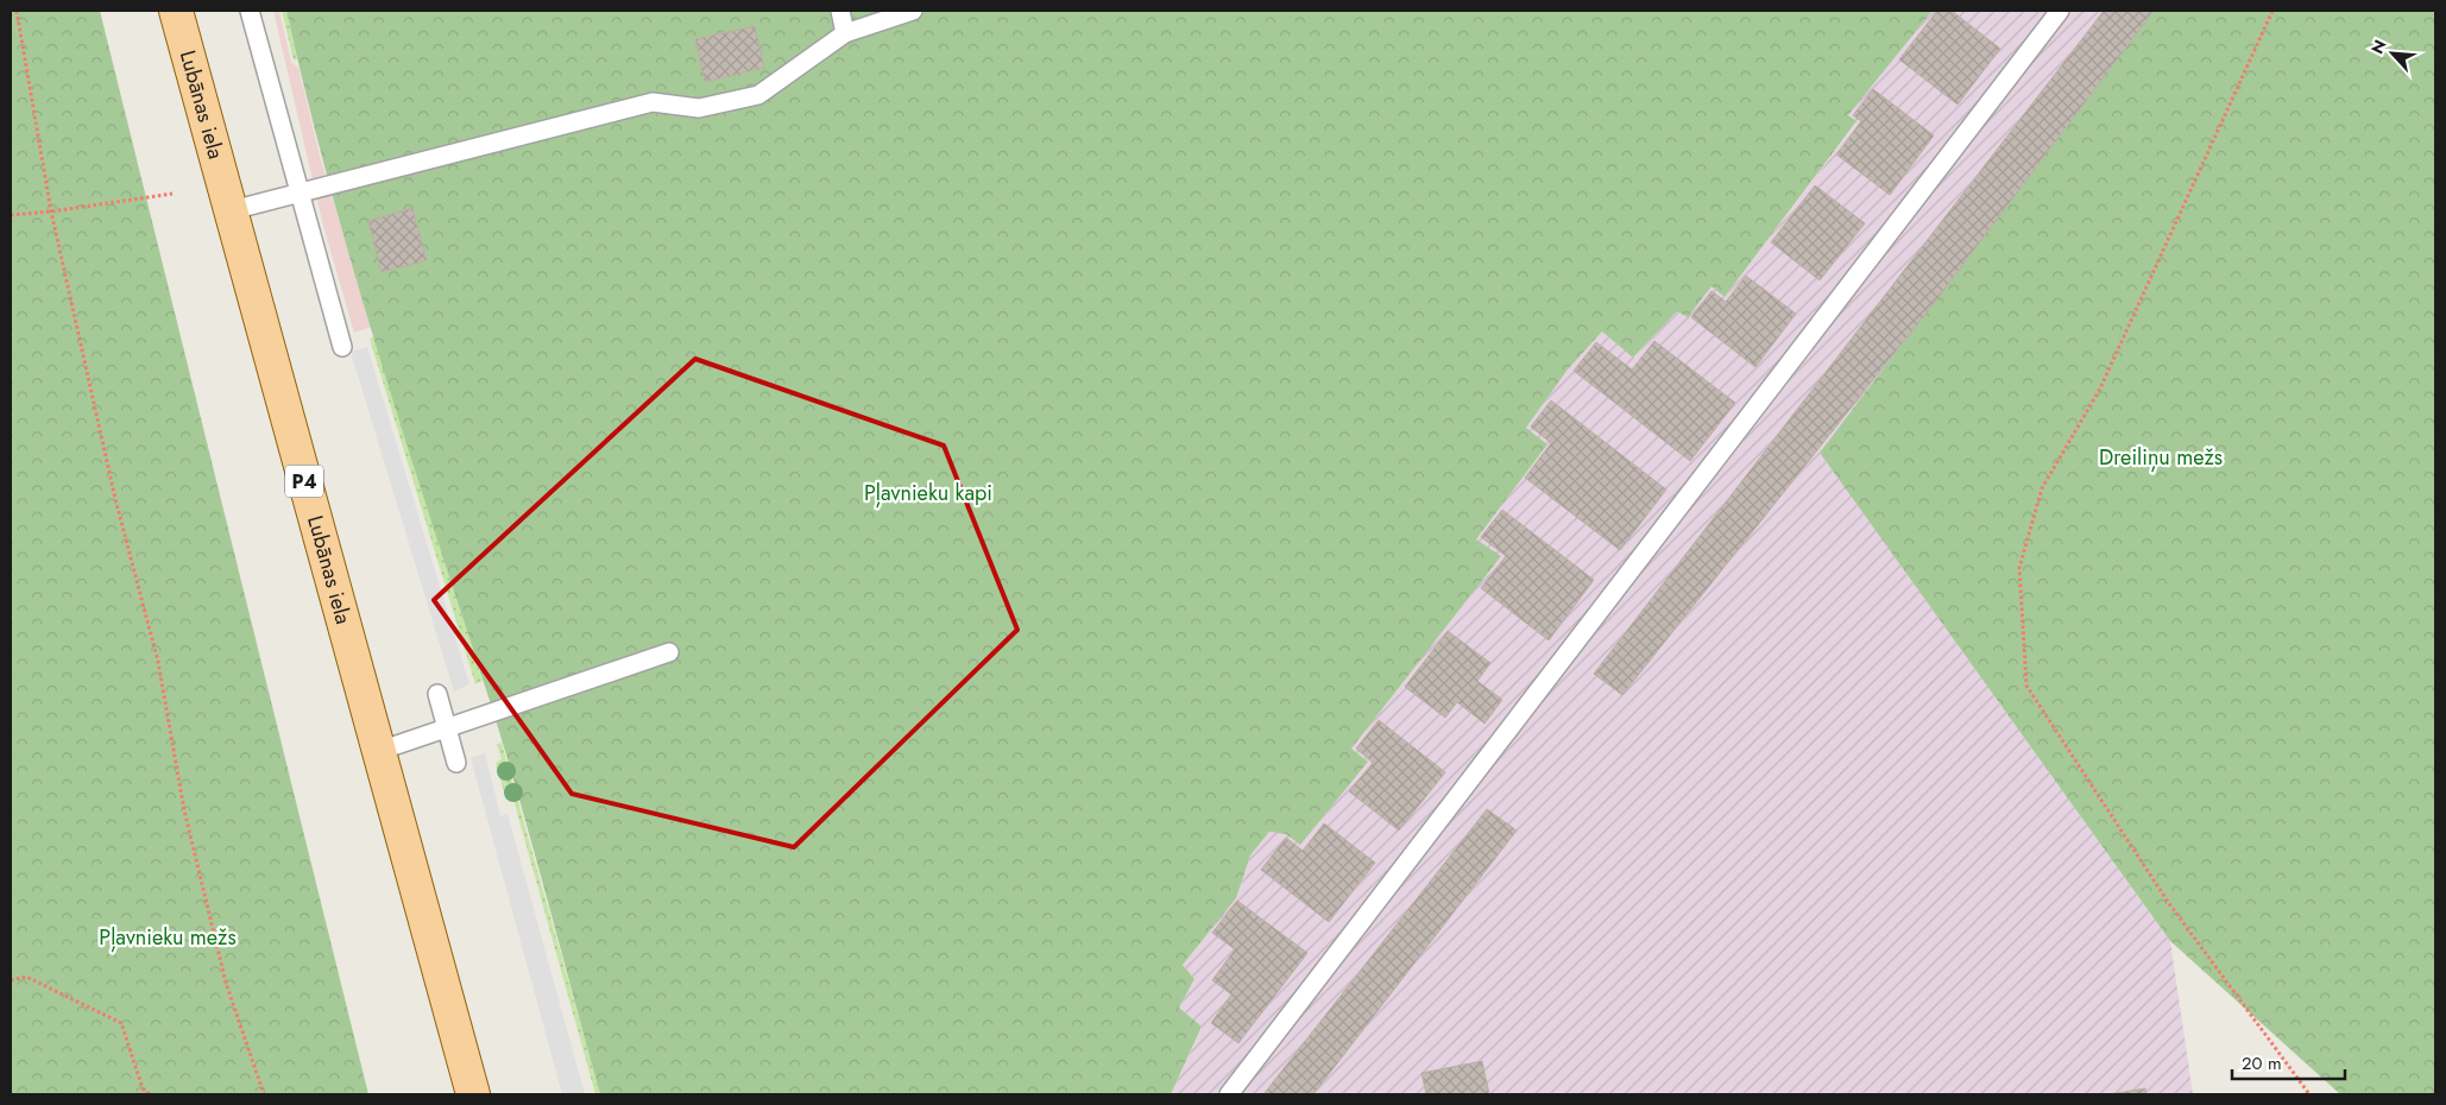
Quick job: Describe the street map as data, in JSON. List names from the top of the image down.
{
  "streets": {
    "main road": ["Lubānas iela", "P4"]
  },
  "parks": ["Dreiliņu mežs", "Pļavnieku kapi", "Pļavnieku mežs"],
  "scale_bar": "20 m",
  "north": "top left"
}
